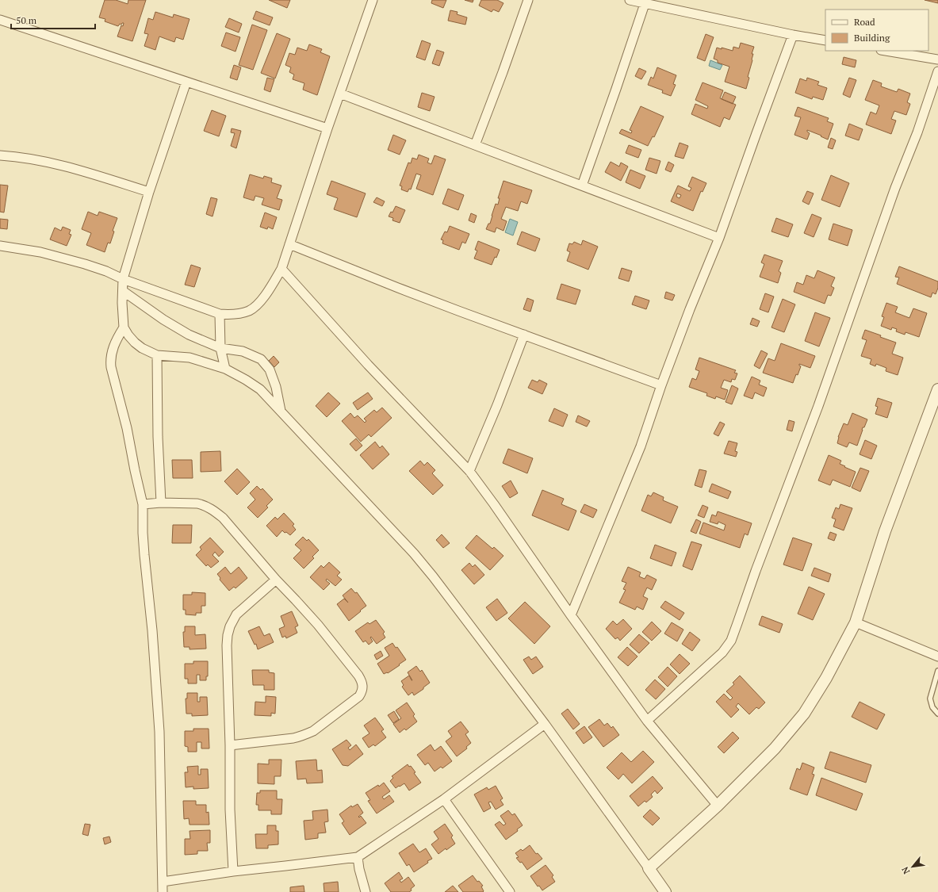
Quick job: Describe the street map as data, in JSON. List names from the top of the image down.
{
  "legend": ["Road", "Building"],
  "scale_bar": "50 m",
  "north": "bottom left"
}
